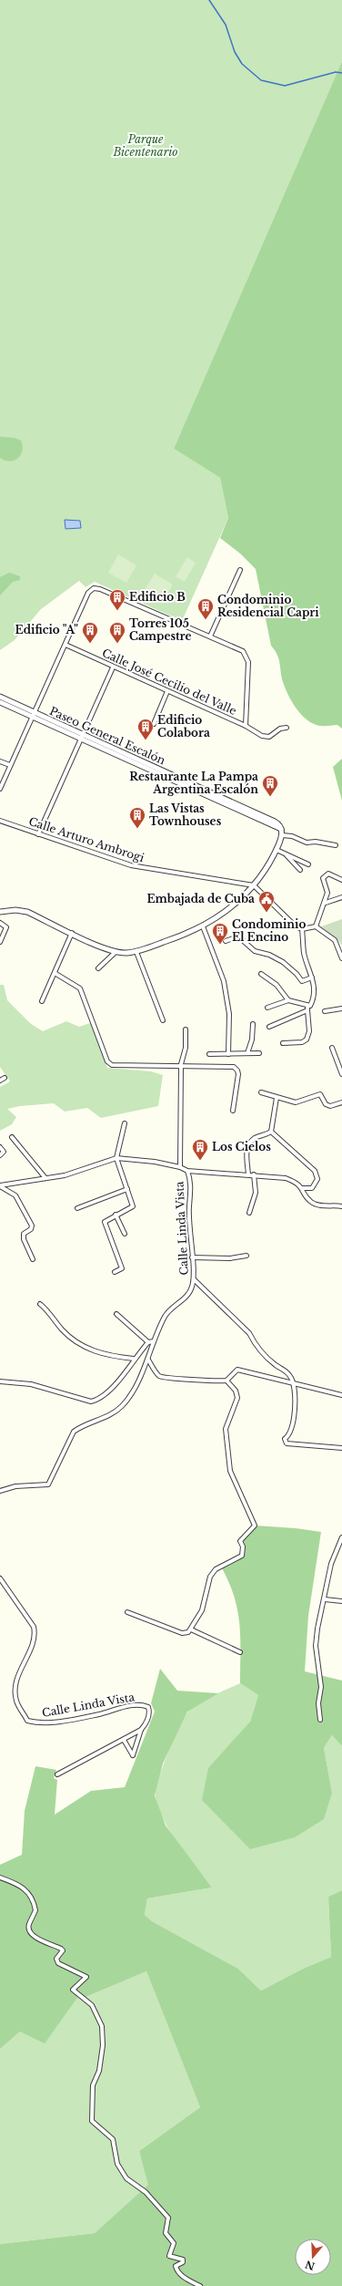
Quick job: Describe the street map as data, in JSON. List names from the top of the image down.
{
  "streets": {
    "street": [
      "Calle José Cecilio del Valle",
      "Paseo General Escalón",
      "Calle Arturo Ambrogi",
      "Calle Linda Vista"
    ]
  },
  "parks": ["Parque Bicentenario"],
  "places": {
    "building": [
      "Edificio B",
      "Condominio Residencial Capri",
      "Edificio \"A\"",
      "Torres 105 Campestre",
      "Edificio Colabora",
      "Restaurante La Pampa Argentina Escalón",
      "Las Vistas Townhouses",
      "Condominio El Encino",
      "Los Cielos"
    ],
    "public building": ["Embajada de Cuba"]
  },
  "north": "bottom"
}
